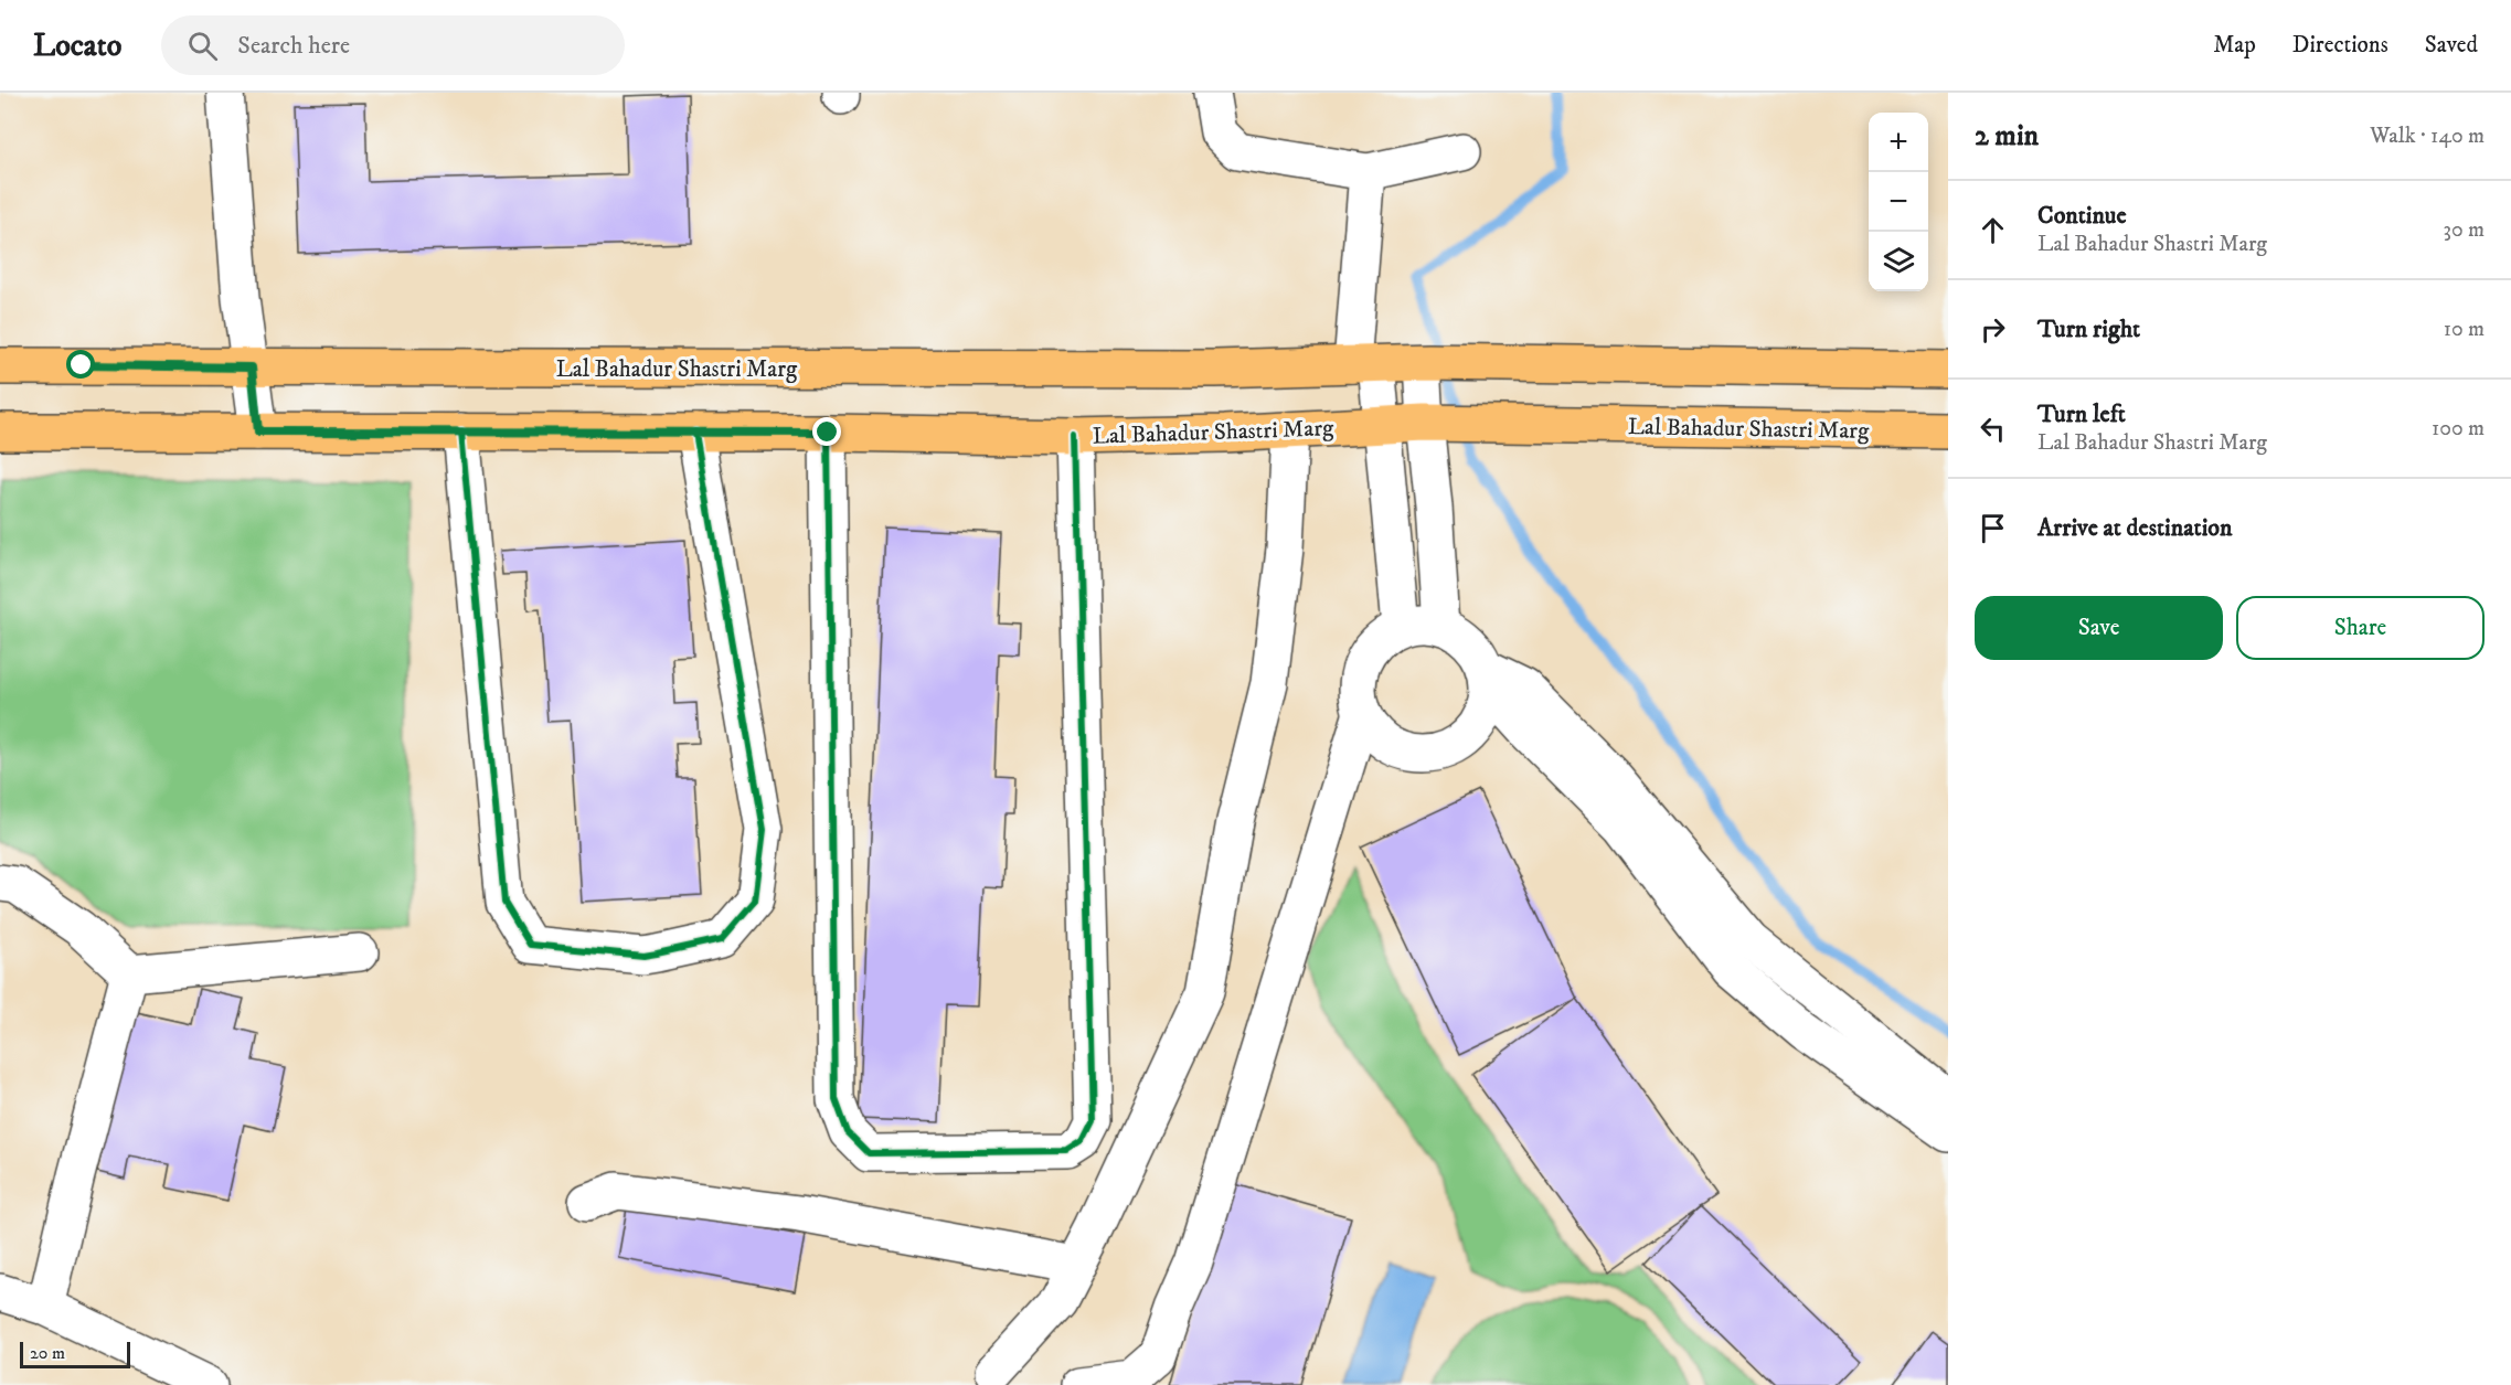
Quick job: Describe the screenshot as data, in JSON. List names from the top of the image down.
{
  "streets": {
    "main road": ["Lal Bahadur Shastri Marg"]
  },
  "scale_bar": "20 m",
  "page": {
    "header": "Locato",
    "search": "Search here",
    "nav": ["Map", "Directions", "Saved"],
    "heading": ["2 min", "Walk · 140 m"],
    "map_buttons": ["+", "−"],
    "list": [
      ["Continue", "Lal Bahadur Shastri Marg", "30 m"],
      ["Turn right", "10 m"],
      ["Turn left", "Lal Bahadur Shastri Marg", "100 m"],
      "Arrive at destination"
    ],
    "buttons": ["Save", "Share"],
    "scale": "20 m"
  }
}
